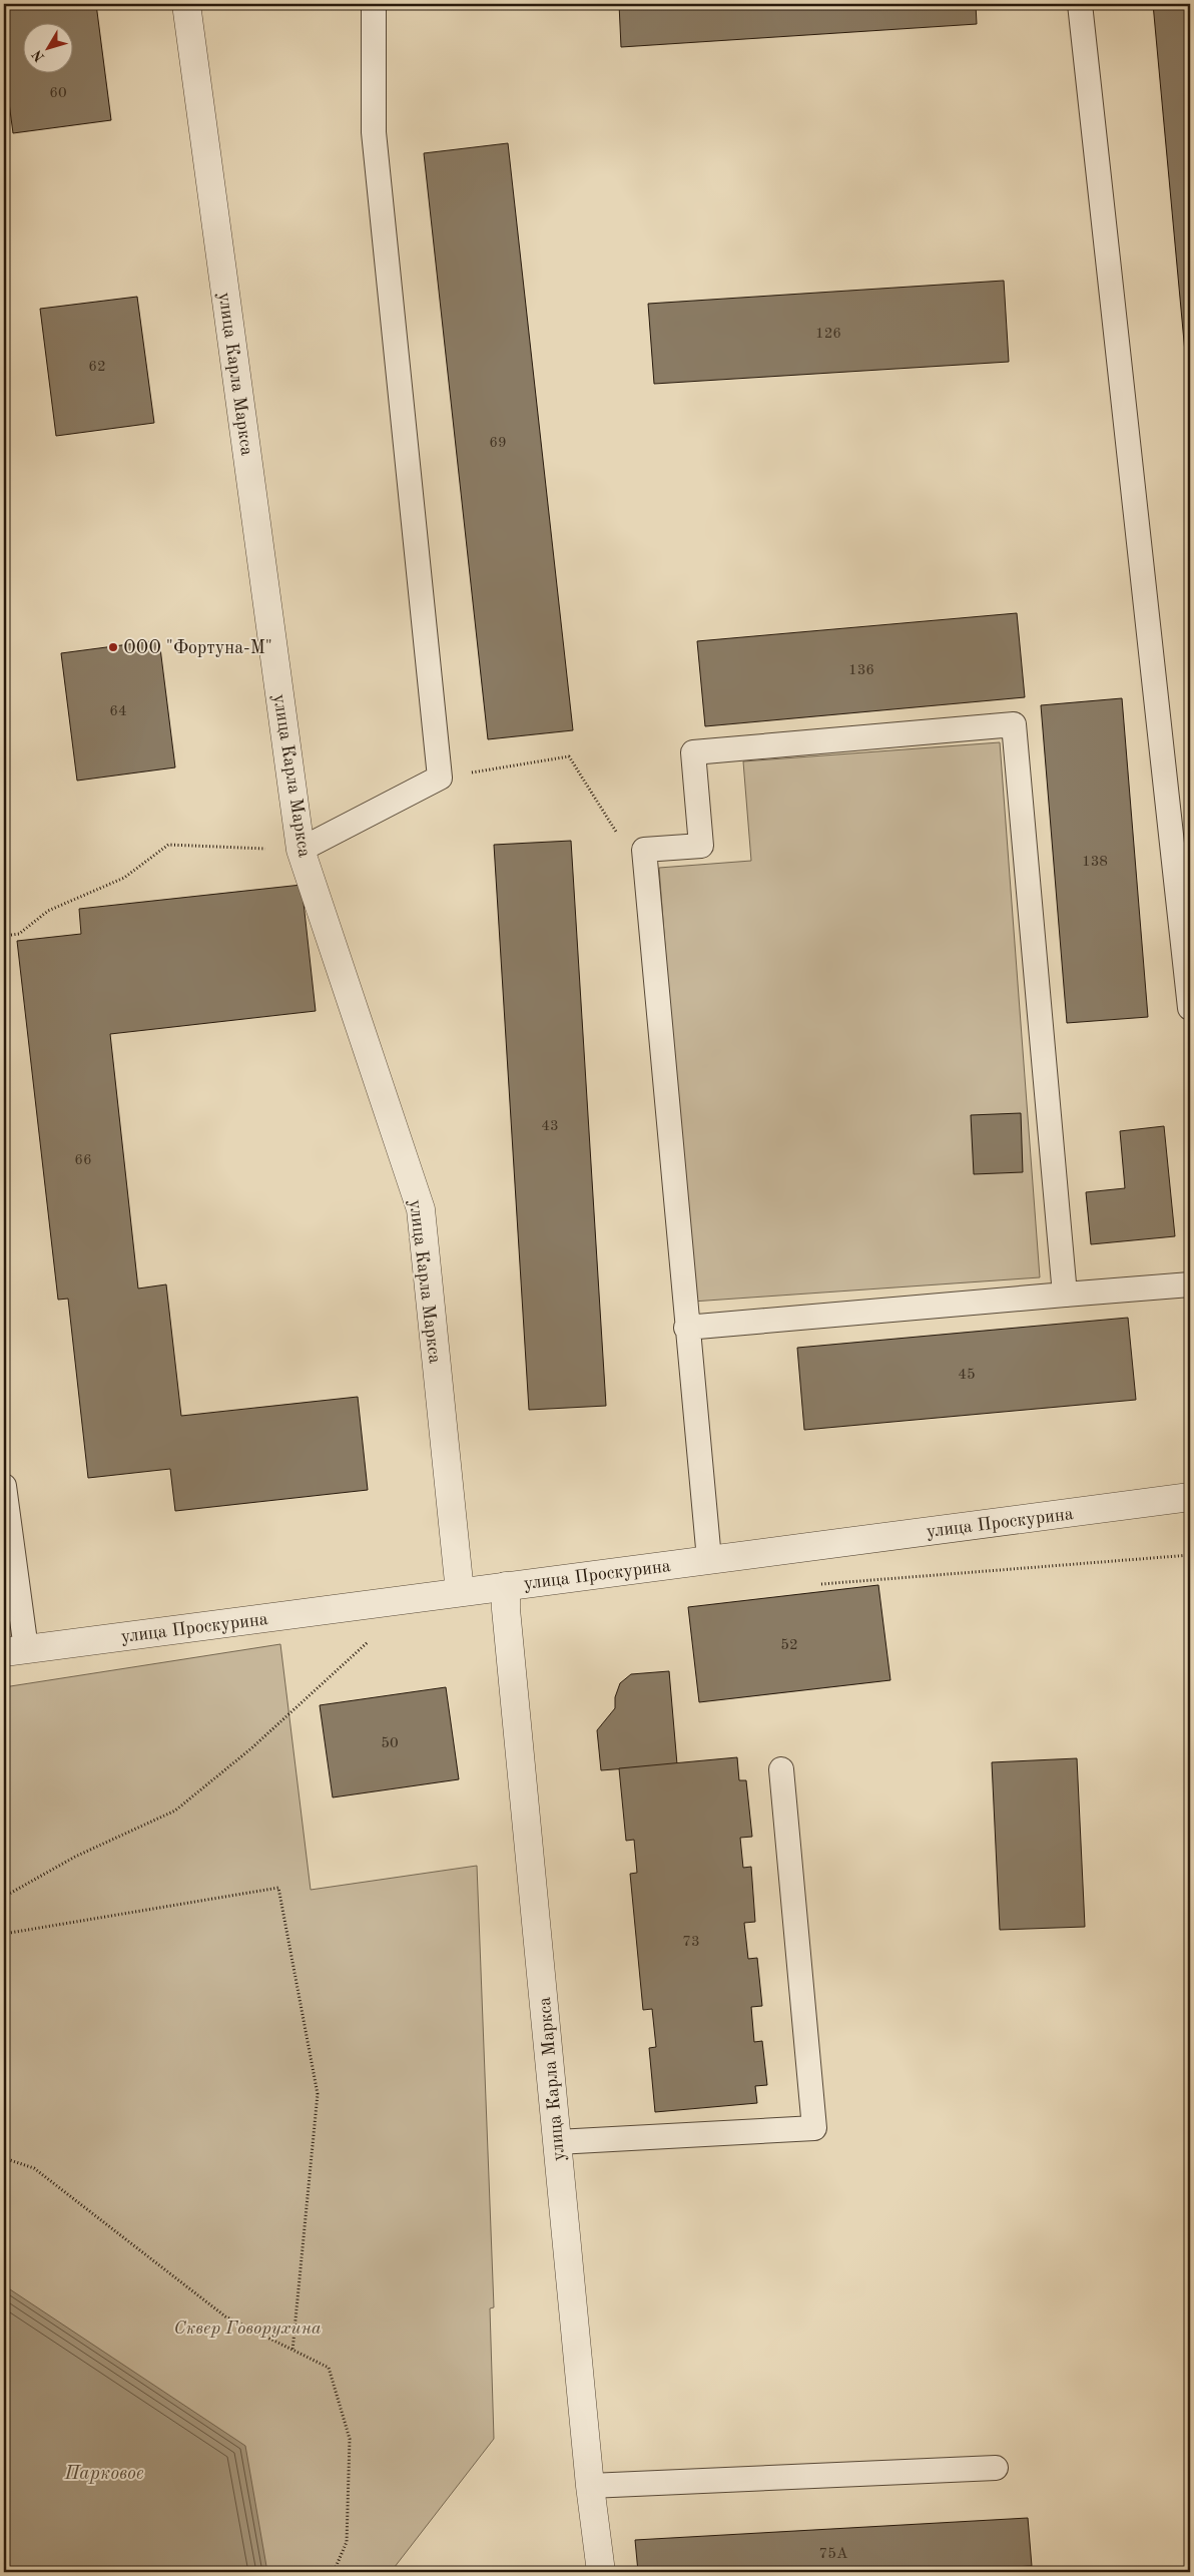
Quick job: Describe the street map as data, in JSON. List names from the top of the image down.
{
  "streets": {
    "street": ["улица Карла Маркса", "улица Проскурина"]
  },
  "crossings": [
    ["улица Карла Маркса", "улица Проскурина"]
  ],
  "water": ["Парковое"],
  "parks": ["Сквер Говорухина"],
  "places": ["ООО \"Фортуна-М\""],
  "house_numbers": [
    "60",
    "126",
    "62",
    "69",
    "136",
    "64",
    "138",
    "43",
    "66",
    "45",
    "52",
    "50",
    "73",
    "75А"
  ],
  "north": "bottom left"
}
